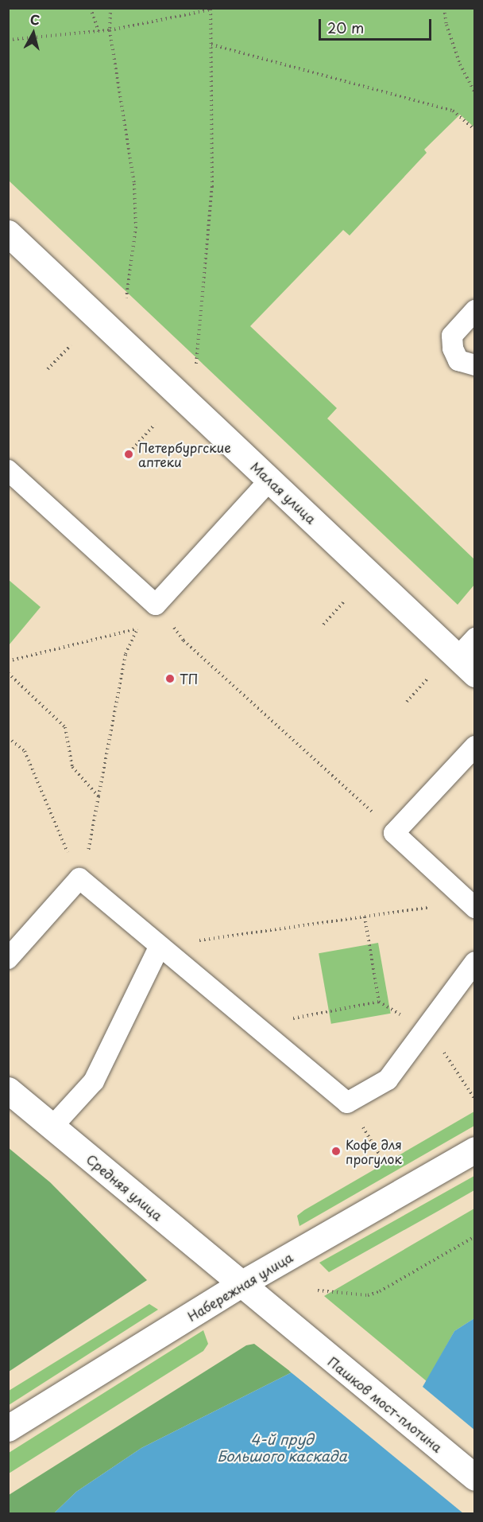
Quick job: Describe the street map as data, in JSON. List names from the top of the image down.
{
  "streets": {
    "street": [
      "Малая улица",
      "Средняя улица",
      "Набережная улица",
      "Пашков мост-плотина"
    ]
  },
  "crossings": [
    ["Средняя улица", "Набережная улица"],
    ["Средняя улица", "Пашков мост-плотина"]
  ],
  "water": ["4-й пруд Большого каскада"],
  "places": ["Петербургские аптеки", "ТП", "Кофе для прогулок"],
  "scale_bar": "20 m",
  "north": "top"
}
